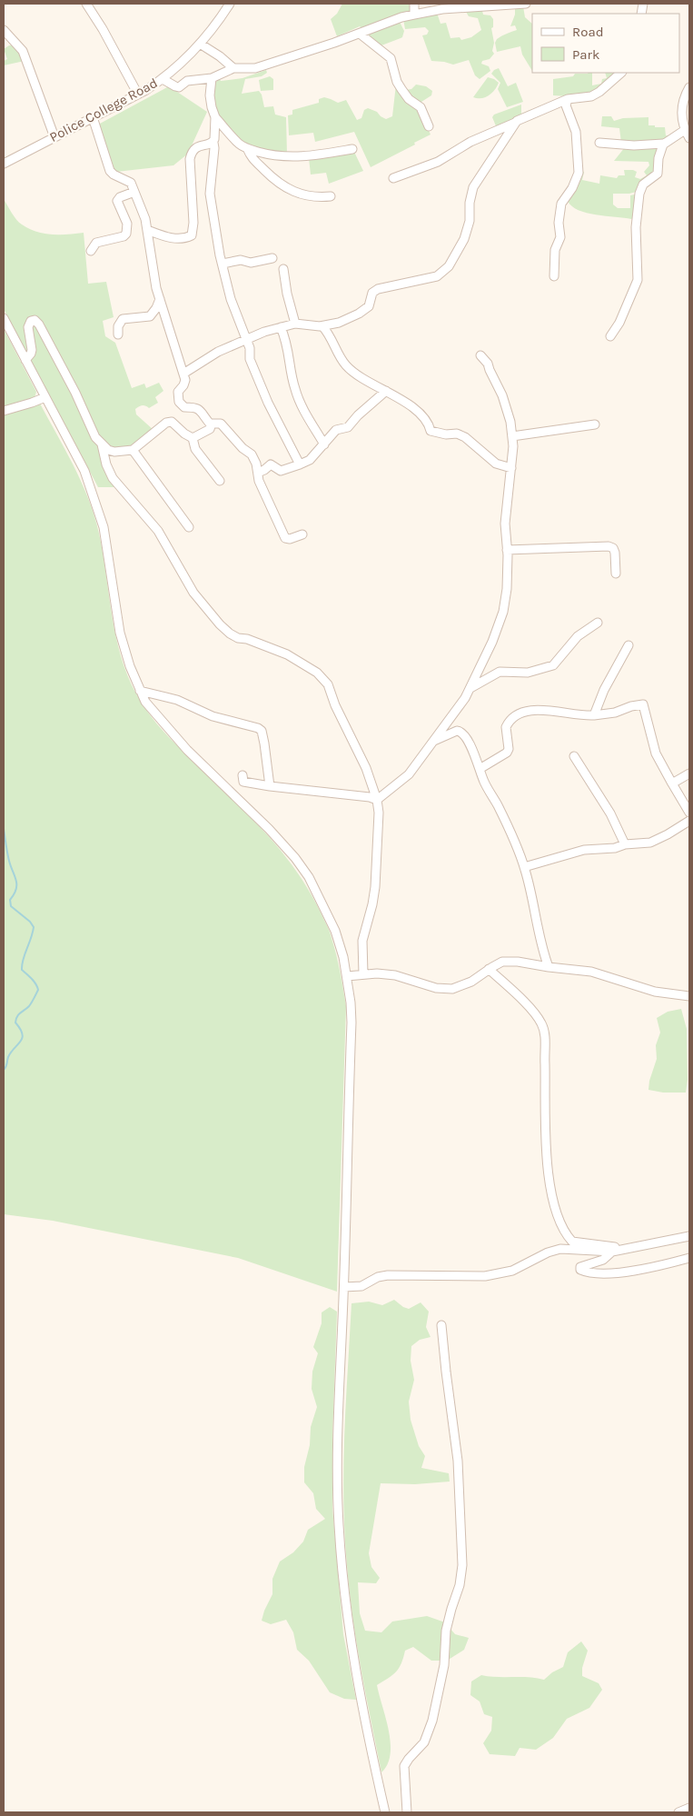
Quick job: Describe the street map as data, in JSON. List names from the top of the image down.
{
  "streets": {
    "street": ["Police College Road"]
  },
  "legend": ["Road", "Park"]
}
